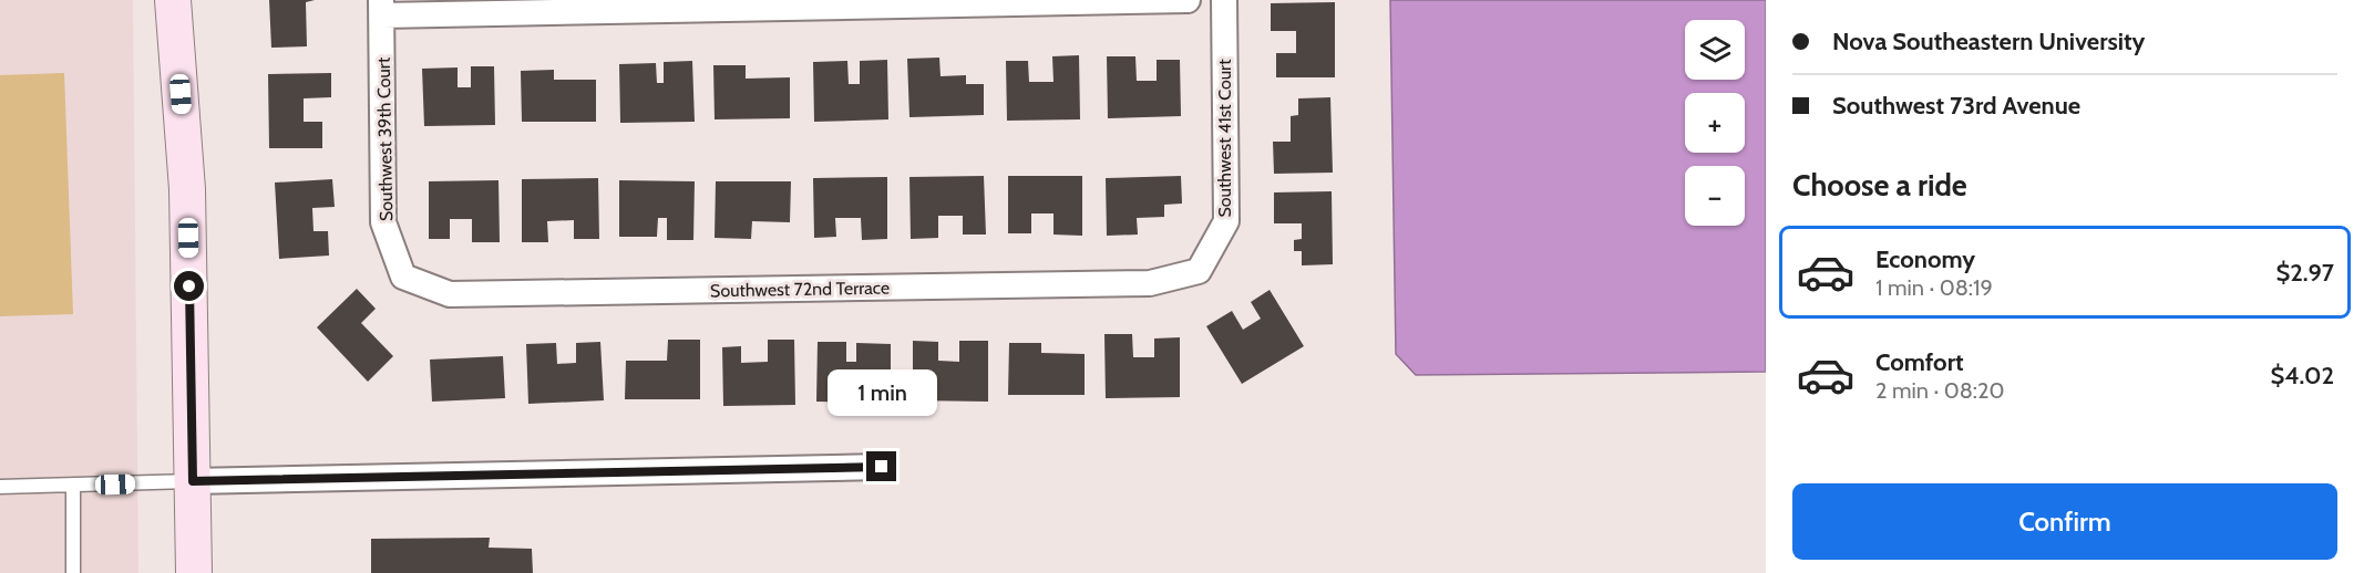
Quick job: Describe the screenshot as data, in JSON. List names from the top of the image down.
{
  "streets": {
    "street": ["Southwest 41st Court", "Southwest 39th Court", "Southwest 72nd Terrace"]
  },
  "crossings": [
    ["Southwest 41st Court", "Southwest 72nd Terrace"],
    ["Southwest 39th Court", "Southwest 72nd Terrace"]
  ],
  "page": {
    "banner": ["Nova Southeastern University", "Southwest 73rd Avenue"],
    "map_buttons": ["+", "−"],
    "heading": "Choose a ride",
    "list": [
      {
        "name": "Economy",
        "note": "1 min · 08:19",
        "value": "$2.97"
      },
      {
        "name": "Comfort",
        "note": "2 min · 08:20",
        "value": "$4.02"
      }
    ],
    "bubble": "1 min",
    "buttons": "Confirm"
  }
}
